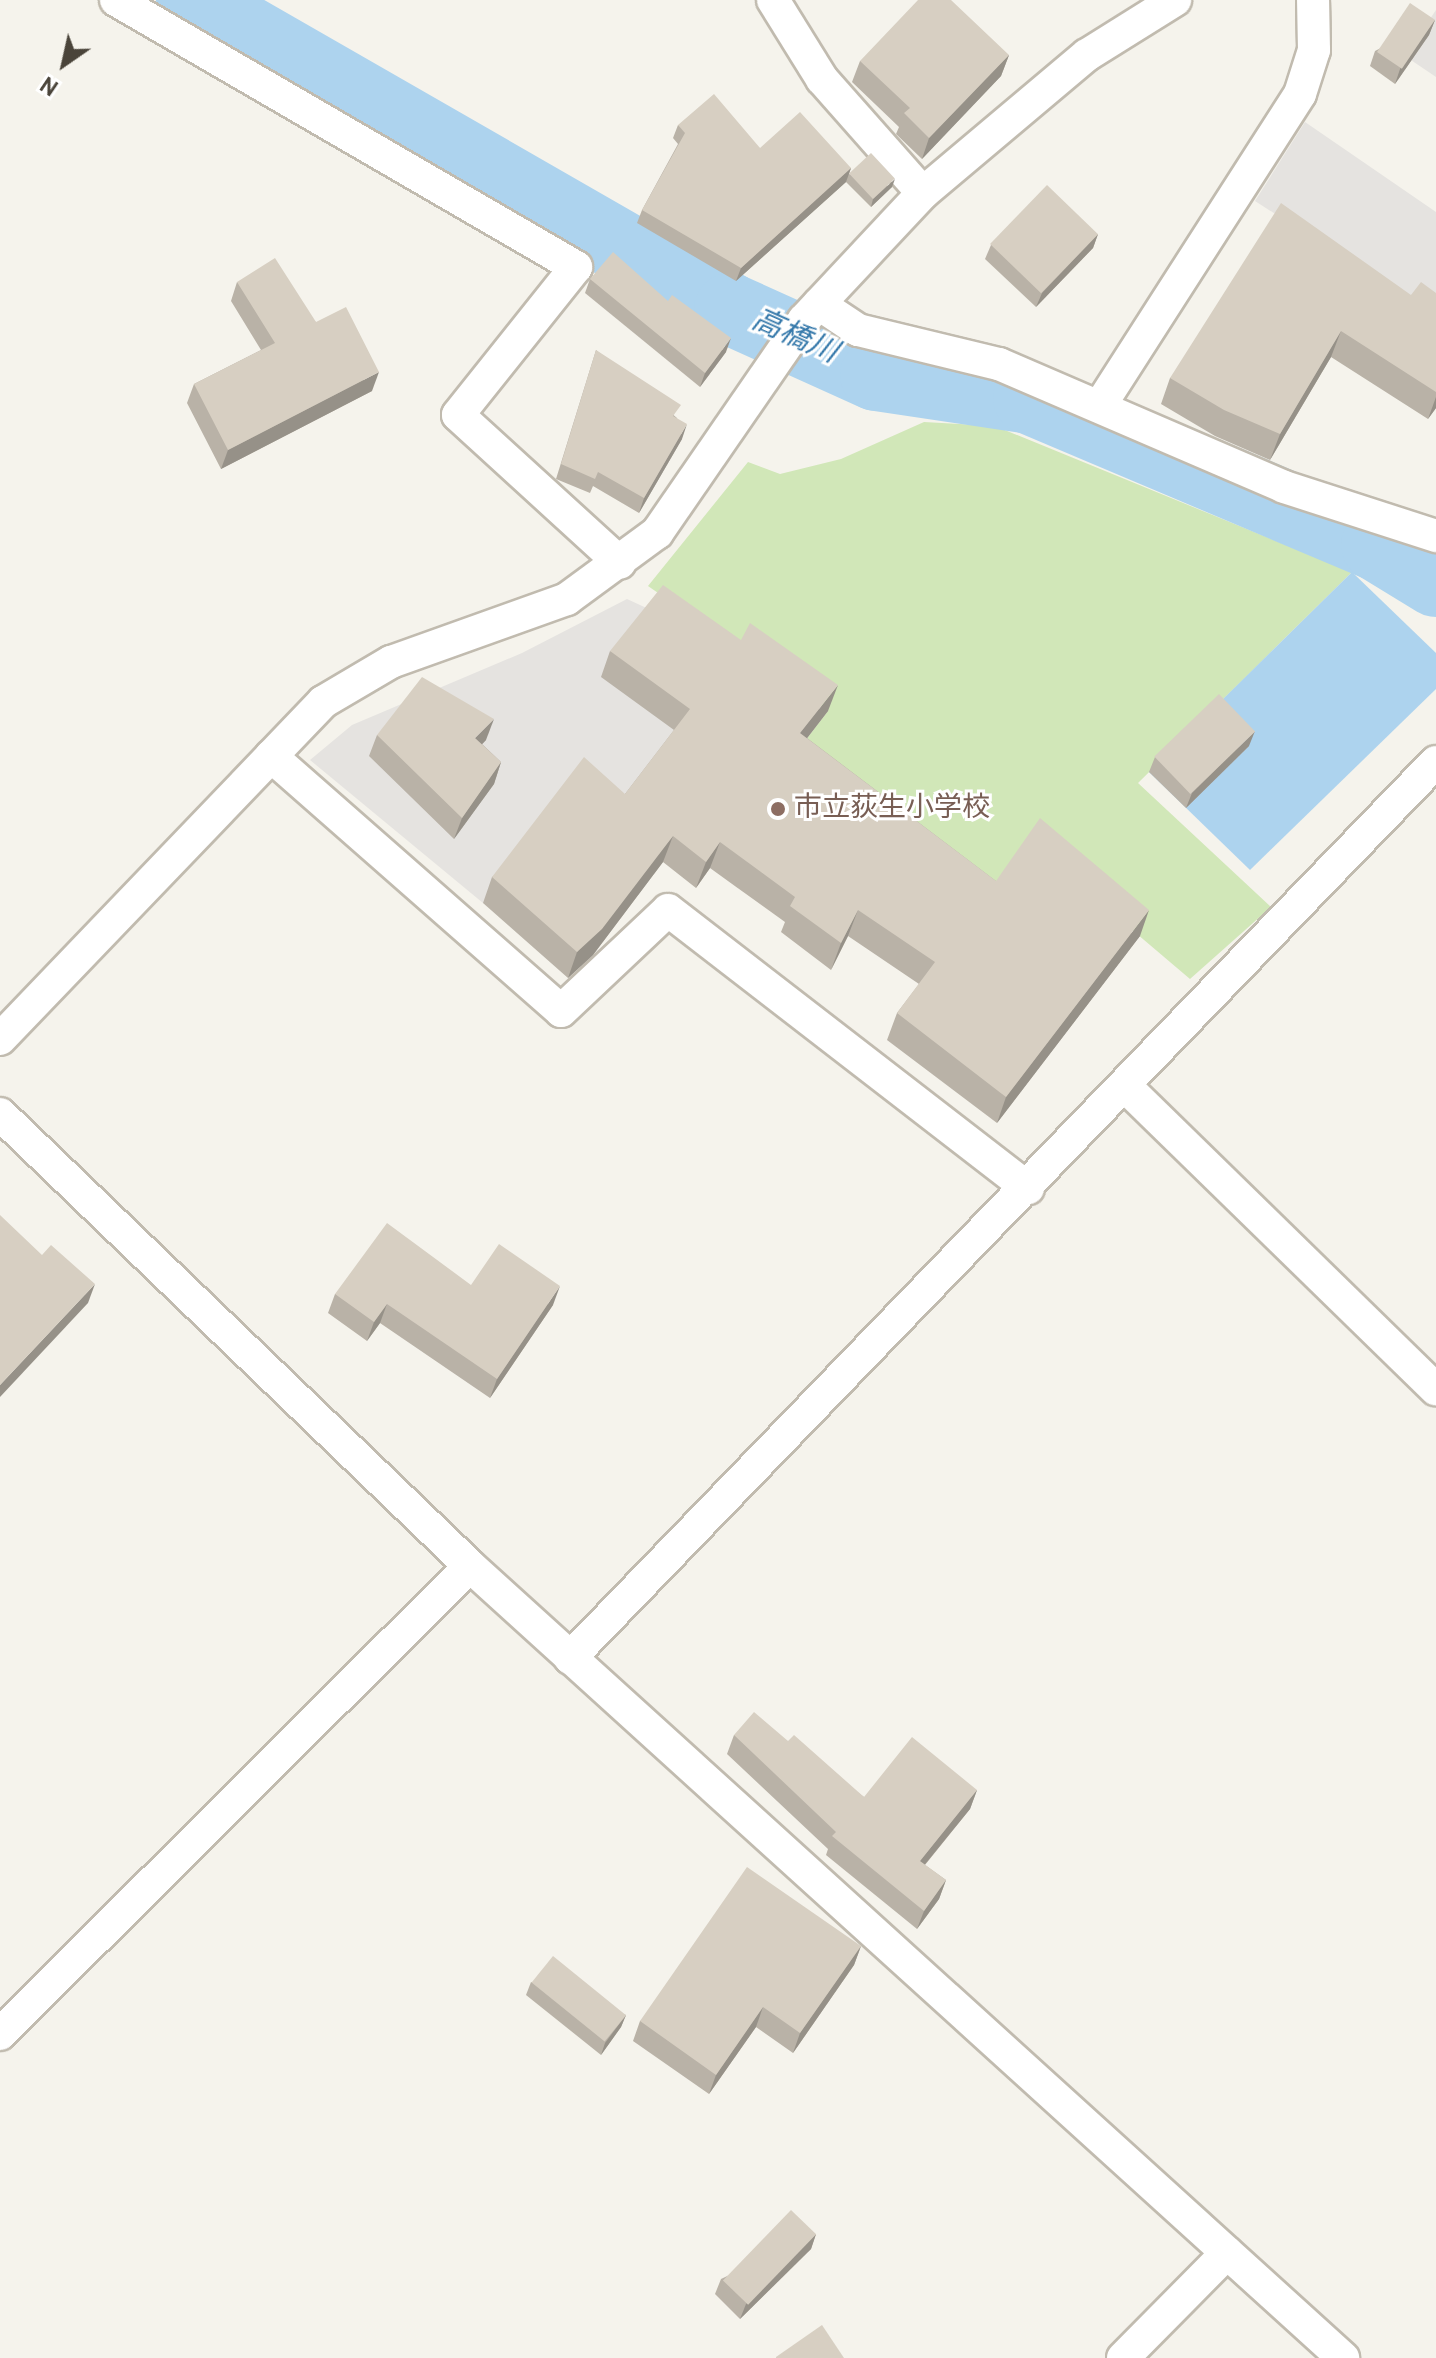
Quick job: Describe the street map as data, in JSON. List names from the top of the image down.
{
  "water": ["高橋川"],
  "places": ["市立荻生小学校"],
  "north": "bottom left"
}
